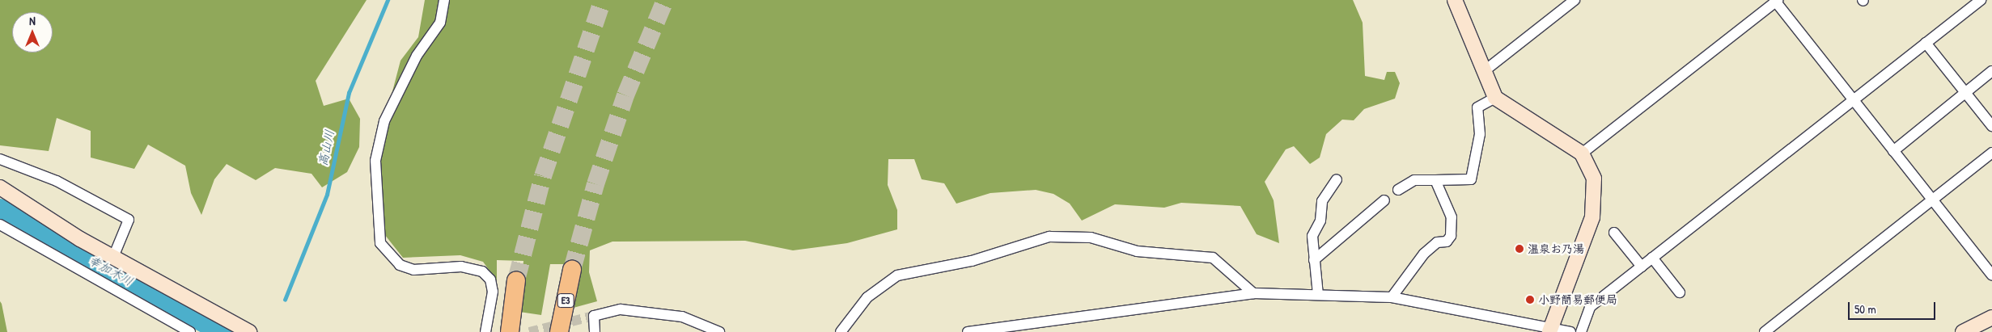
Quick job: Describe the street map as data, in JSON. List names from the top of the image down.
{
  "streets": {
    "highway": ["E3"]
  },
  "water": ["高山川", "幸加木川"],
  "places": ["温泉お乃湯", "小野簡易郵便局"],
  "scale_bar": "50 m",
  "north": "top"
}
